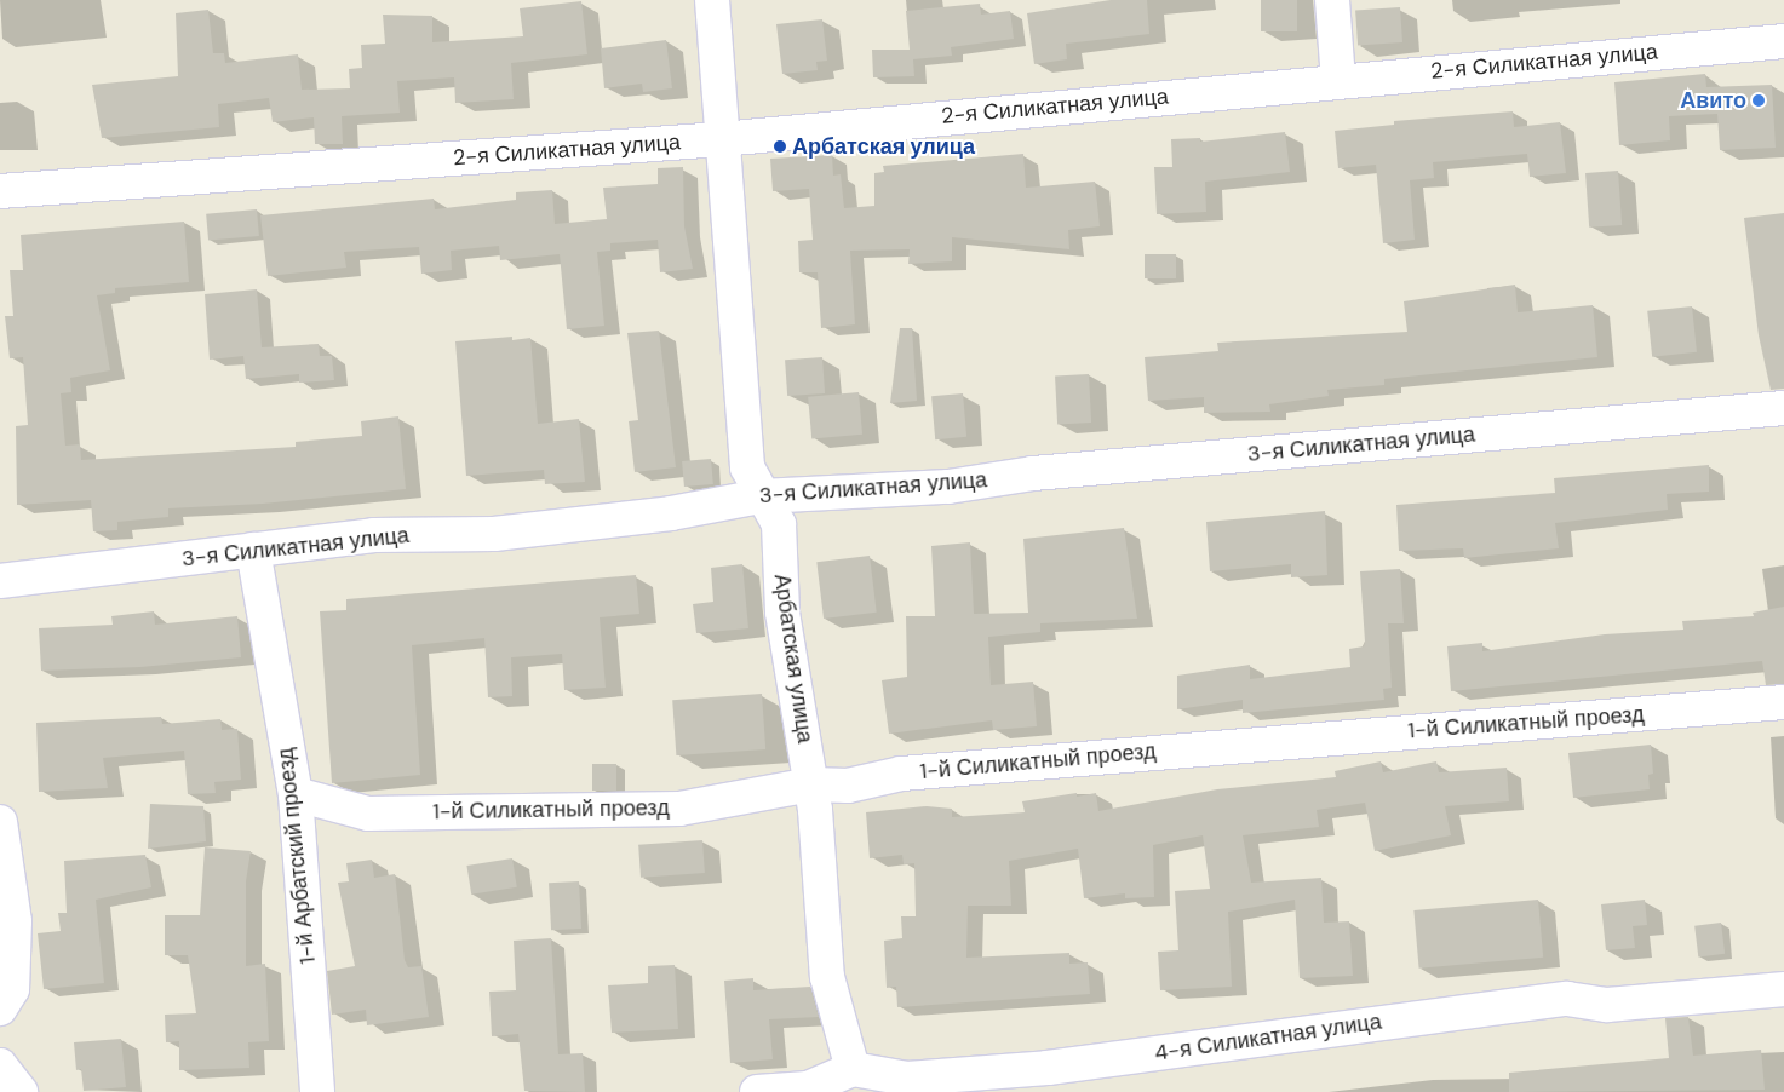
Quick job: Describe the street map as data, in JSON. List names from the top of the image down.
{
  "streets": {
    "street": [
      "2-я Силикатная улица",
      "3-я Силикатная улица",
      "Арбатская улица",
      "1-й Силикатный проезд",
      "1-й Арбатский проезд",
      "4-я Силикатная улица"
    ]
  },
  "crossings": [
    ["2-я Силикатная улица", "Арбатская улица"],
    ["3-я Силикатная улица", "Арбатская улица"],
    ["3-я Силикатная улица", "1-й Арбатский проезд"],
    ["Арбатская улица", "1-й Силикатный проезд"],
    ["Арбатская улица", "4-я Силикатная улица"],
    ["1-й Силикатный проезд", "1-й Арбатский проезд"]
  ],
  "places": ["Авито", "Арбатская улица"]
}
